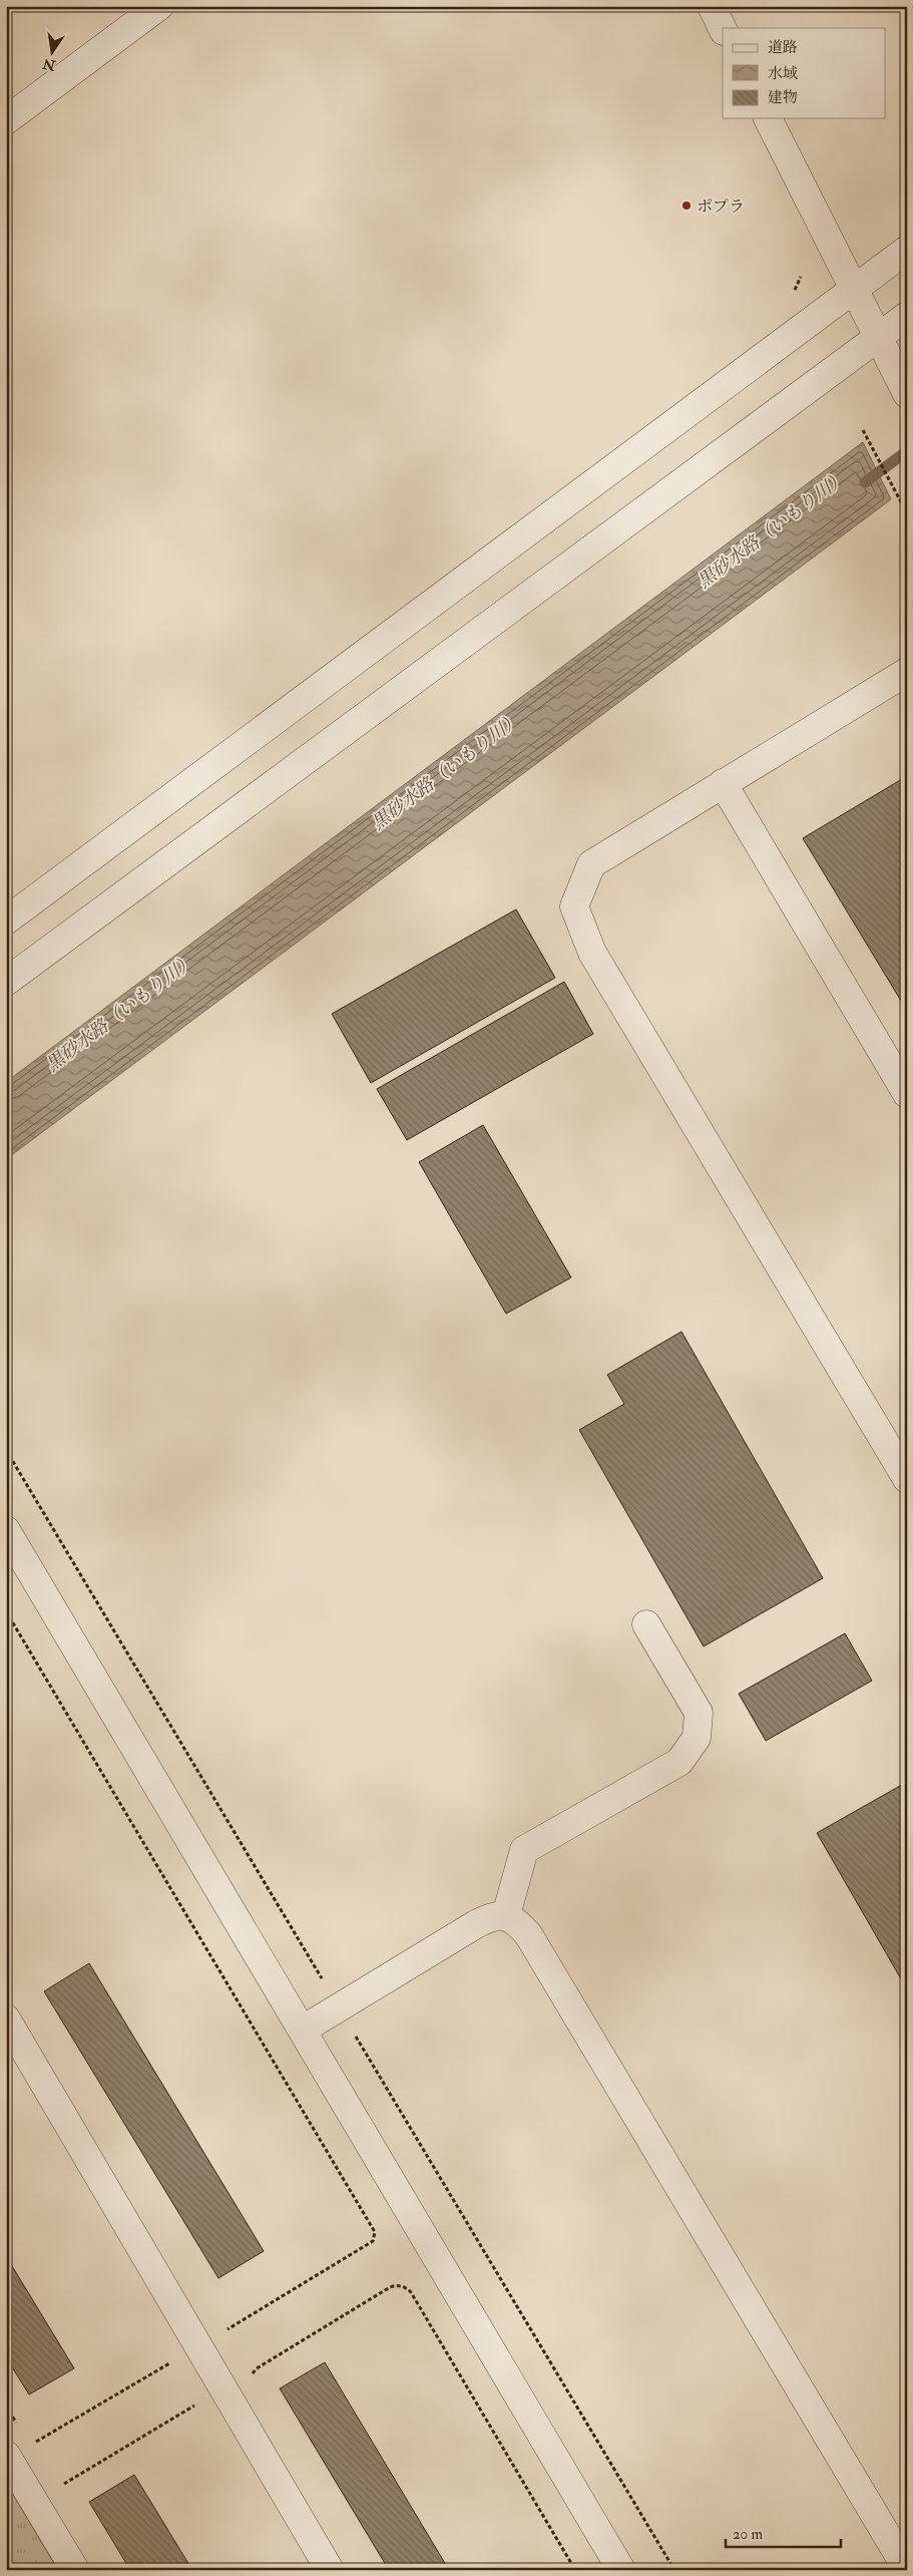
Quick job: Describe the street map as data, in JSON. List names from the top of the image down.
{
  "water": ["黒砂水路（いもり川）"],
  "places": ["ポプラ"],
  "legend": ["道路", "水域", "建物"],
  "scale_bar": "20 m",
  "north": "bottom"
}
